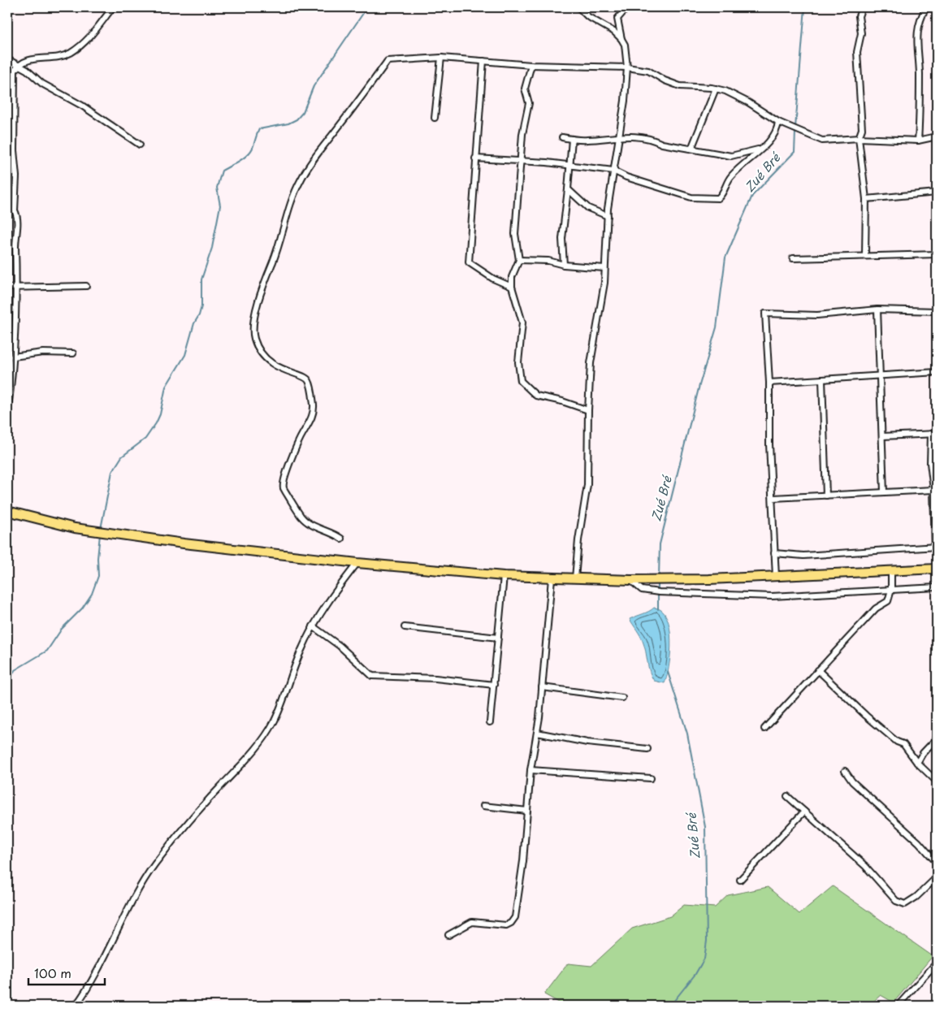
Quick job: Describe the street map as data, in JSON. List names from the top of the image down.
{
  "water": ["Zué Bré"],
  "scale_bar": "100 m"
}
